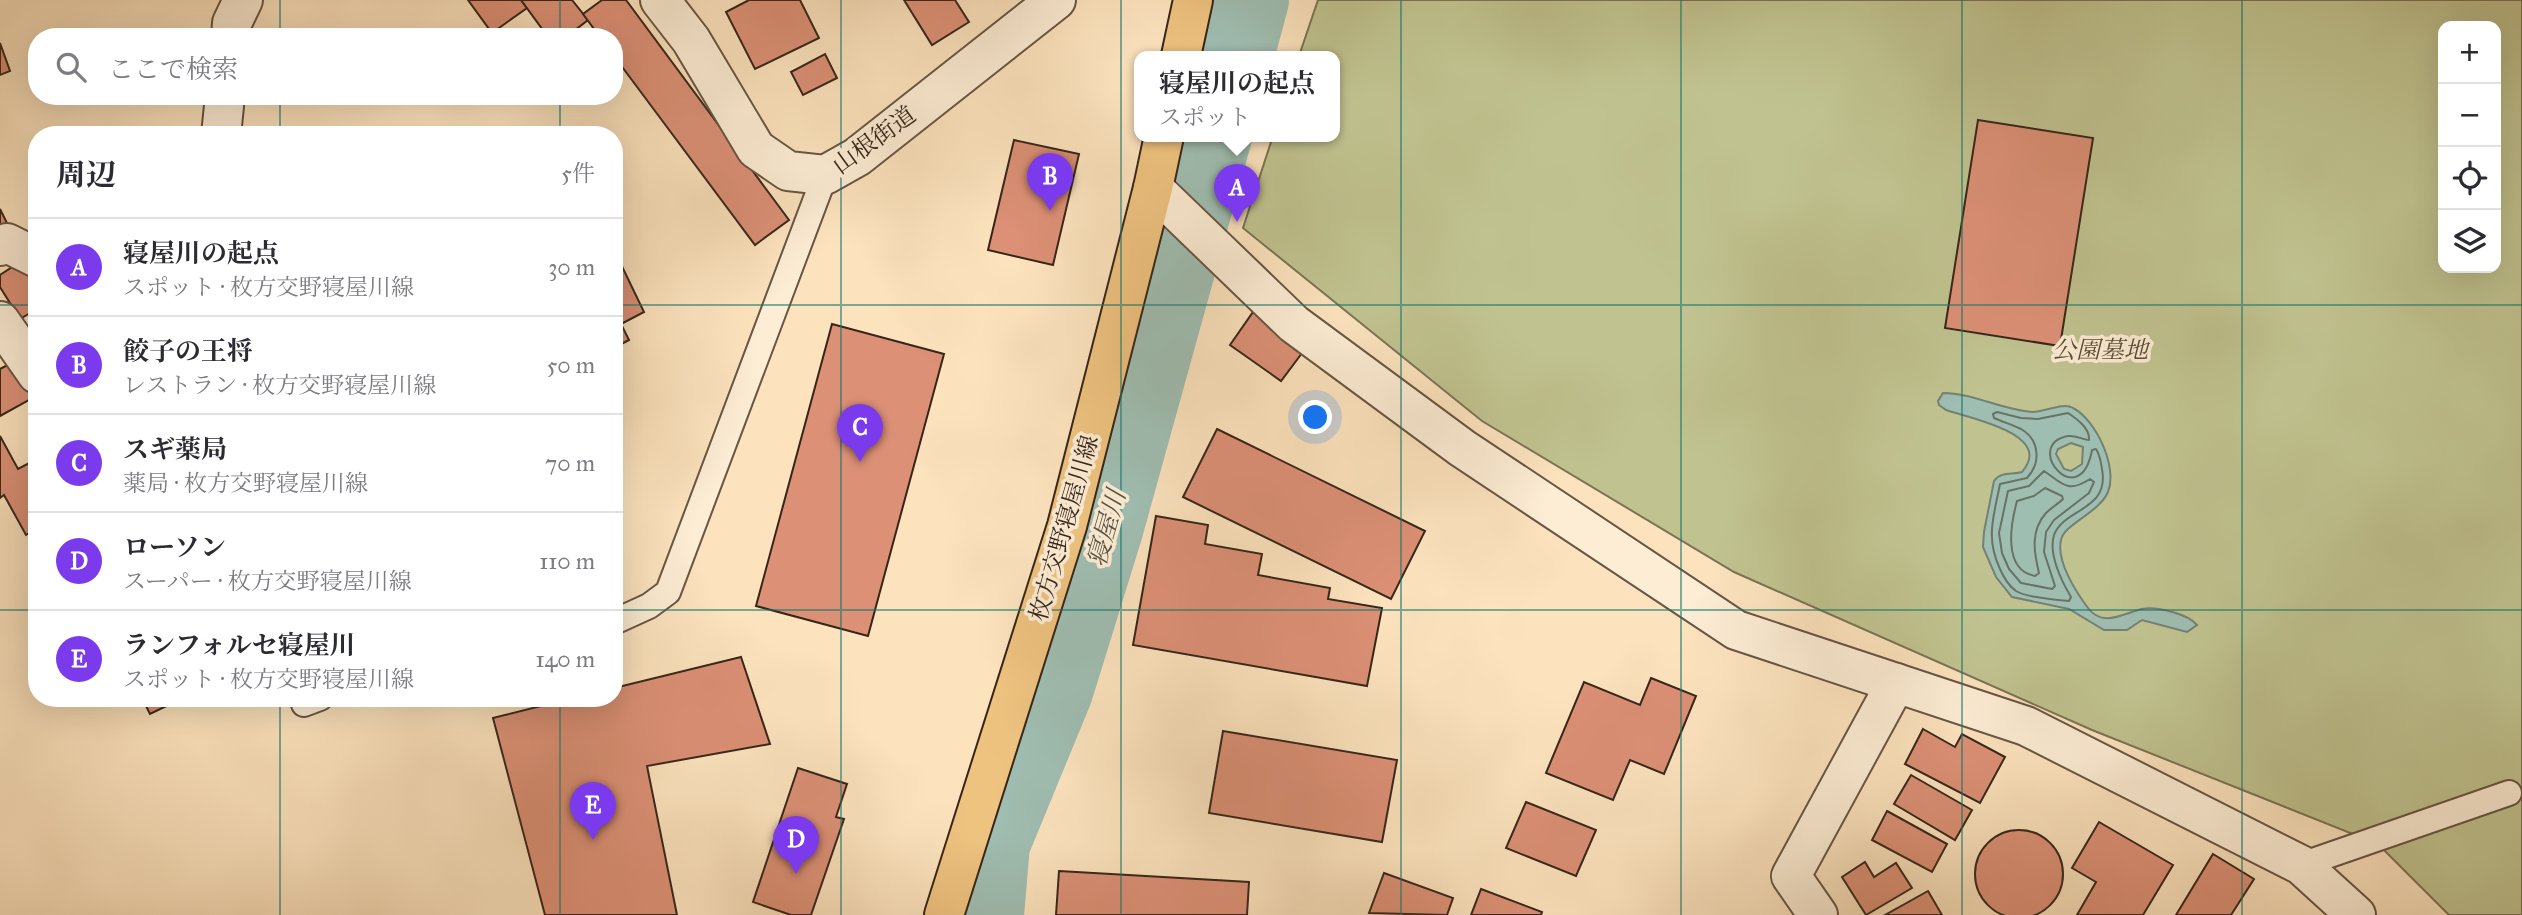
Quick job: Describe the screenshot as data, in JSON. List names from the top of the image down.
{
  "streets": {
    "main road": ["枚方交野寝屋川線"],
    "street": ["山根街道"]
  },
  "water": ["寝屋川"],
  "parks": ["公園墓地"],
  "page": {
    "map_buttons": ["+", "−"],
    "search": "ここで検索",
    "popup": ["寝屋川の起点", "スポット"],
    "heading": ["周辺", "5件"],
    "pins": [
      "B",
      "A",
      "C",
      "E",
      "D"
    ],
    "list": [
      {
        "mark": "A",
        "name": "寝屋川の起点",
        "note": "スポット · 枚方交野寝屋川線",
        "value": "30 m"
      },
      {
        "mark": "B",
        "name": "餃子の王将",
        "note": "レストラン · 枚方交野寝屋川線",
        "value": "50 m"
      },
      {
        "mark": "C",
        "name": "スギ薬局",
        "note": "薬局 · 枚方交野寝屋川線",
        "value": "70 m"
      },
      {
        "mark": "D",
        "name": "ローソン",
        "note": "スーパー · 枚方交野寝屋川線",
        "value": "110 m"
      },
      {
        "mark": "E",
        "name": "ランフォルセ寝屋川",
        "note": "スポット · 枚方交野寝屋川線",
        "value": "140 m"
      }
    ]
  }
}
